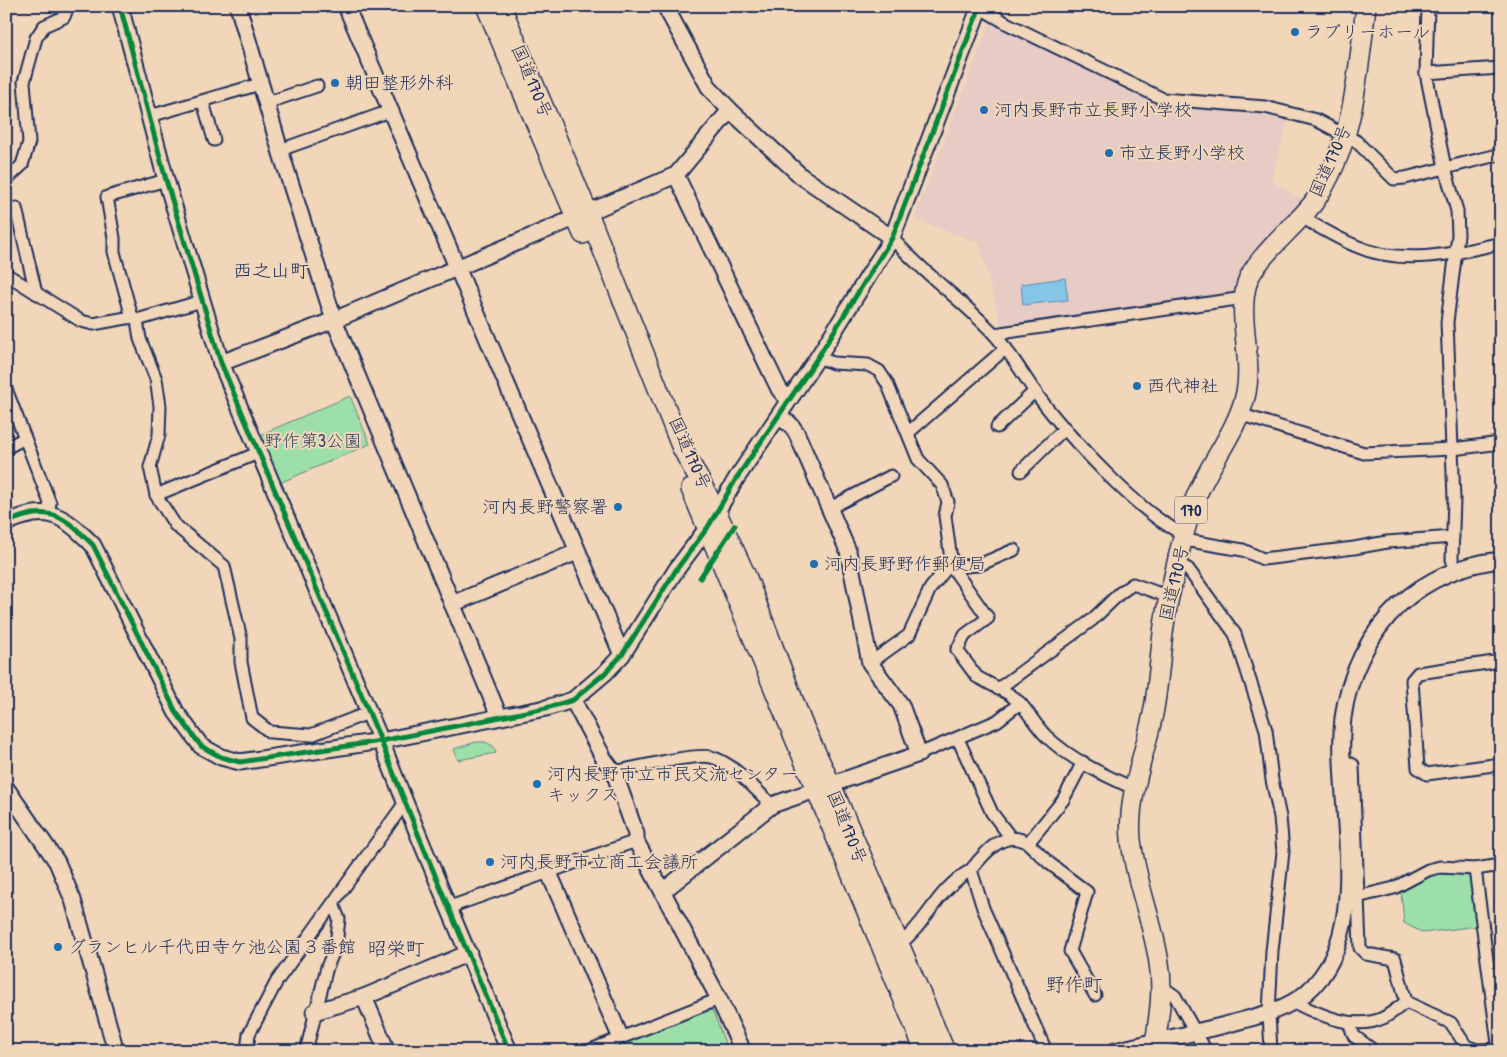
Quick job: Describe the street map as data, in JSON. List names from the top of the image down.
{
  "streets": {
    "highway": ["国道170号", "170"]
  },
  "districts": ["西之山町", "昭栄町", "野作町"],
  "parks": ["野作第3公園"],
  "places": [
    "ラブリーホール",
    "朝田整形外科",
    "河内長野市立長野小学校",
    "市立長野小学校",
    "西代神社",
    "河内長野警察署",
    "河内長野野作郵便局",
    "河内長野市立市民交流センター キックス",
    "河内長野市立商工会議所",
    "グランヒル千代田寺ケ池公園３番館"
  ]
}
